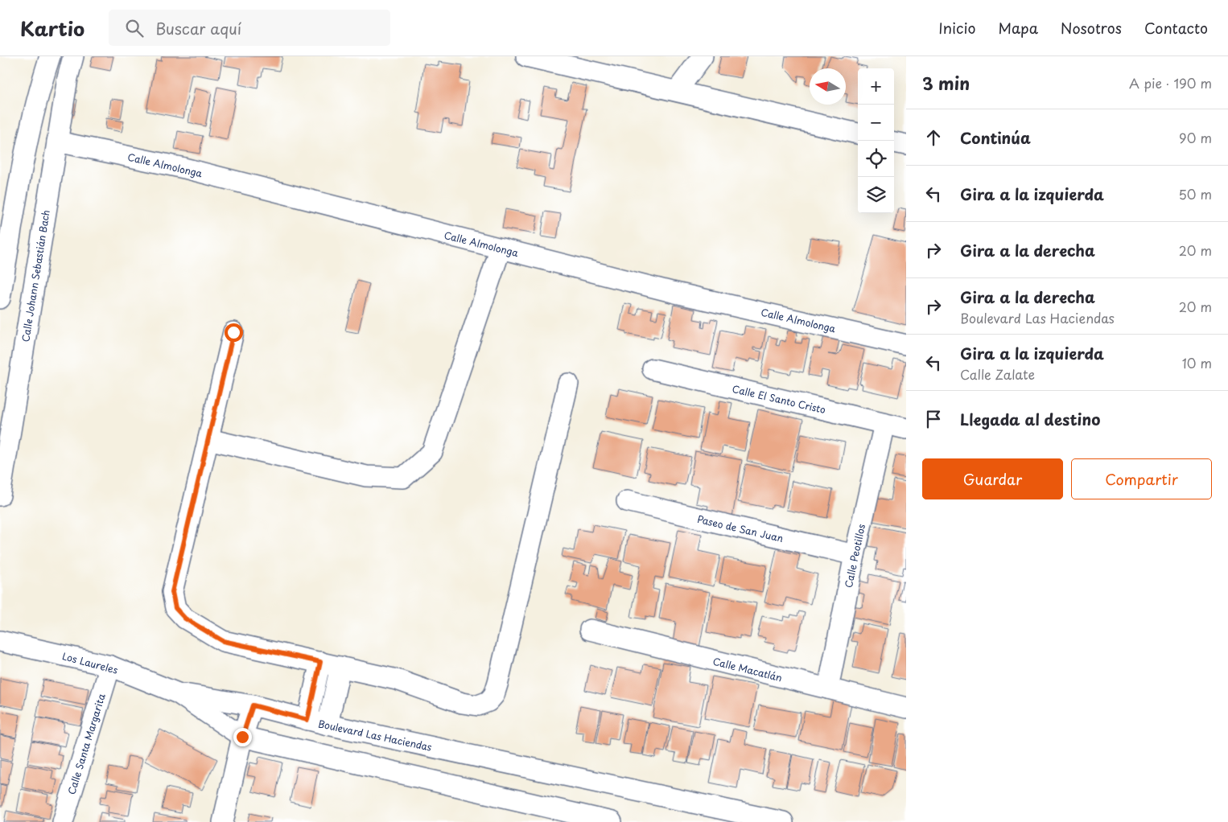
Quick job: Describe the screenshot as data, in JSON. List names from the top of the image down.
{
  "streets": {
    "street": [
      "Calle Almolonga",
      "Calle Johann Sebastián Bach",
      "Calle El Santo Cristo",
      "Paseo de San Juan",
      "Calle Peotillos",
      "Los Laureles",
      "Calle Macatlán",
      "Boulevard Las Haciendas",
      "Calle Santa Margarita"
    ]
  },
  "crossings": [
    ["Calle Almolonga", "Calle Johann Sebastián Bach"],
    ["Calle El Santo Cristo", "Calle Peotillos"],
    ["Paseo de San Juan", "Calle Peotillos"],
    ["Calle Peotillos", "Calle Macatlán"],
    ["Los Laureles", "Boulevard Las Haciendas"],
    ["Los Laureles", "Calle Santa Margarita"]
  ],
  "north": "left",
  "page": {
    "header": "Kartio",
    "search": "Buscar aquí",
    "nav": [
      "Inicio",
      "Mapa",
      "Nosotros",
      "Contacto"
    ],
    "heading": ["3 min", "A pie · 190 m"],
    "map_buttons": ["+", "−"],
    "list": [
      ["Continúa", "90 m"],
      ["Gira a la izquierda", "50 m"],
      ["Gira a la derecha", "20 m"],
      ["Gira a la derecha", "Boulevard Las Haciendas", "20 m"],
      ["Gira a la izquierda", "Calle Zalate", "10 m"],
      "Llegada al destino"
    ],
    "buttons": ["Guardar", "Compartir"]
  }
}
